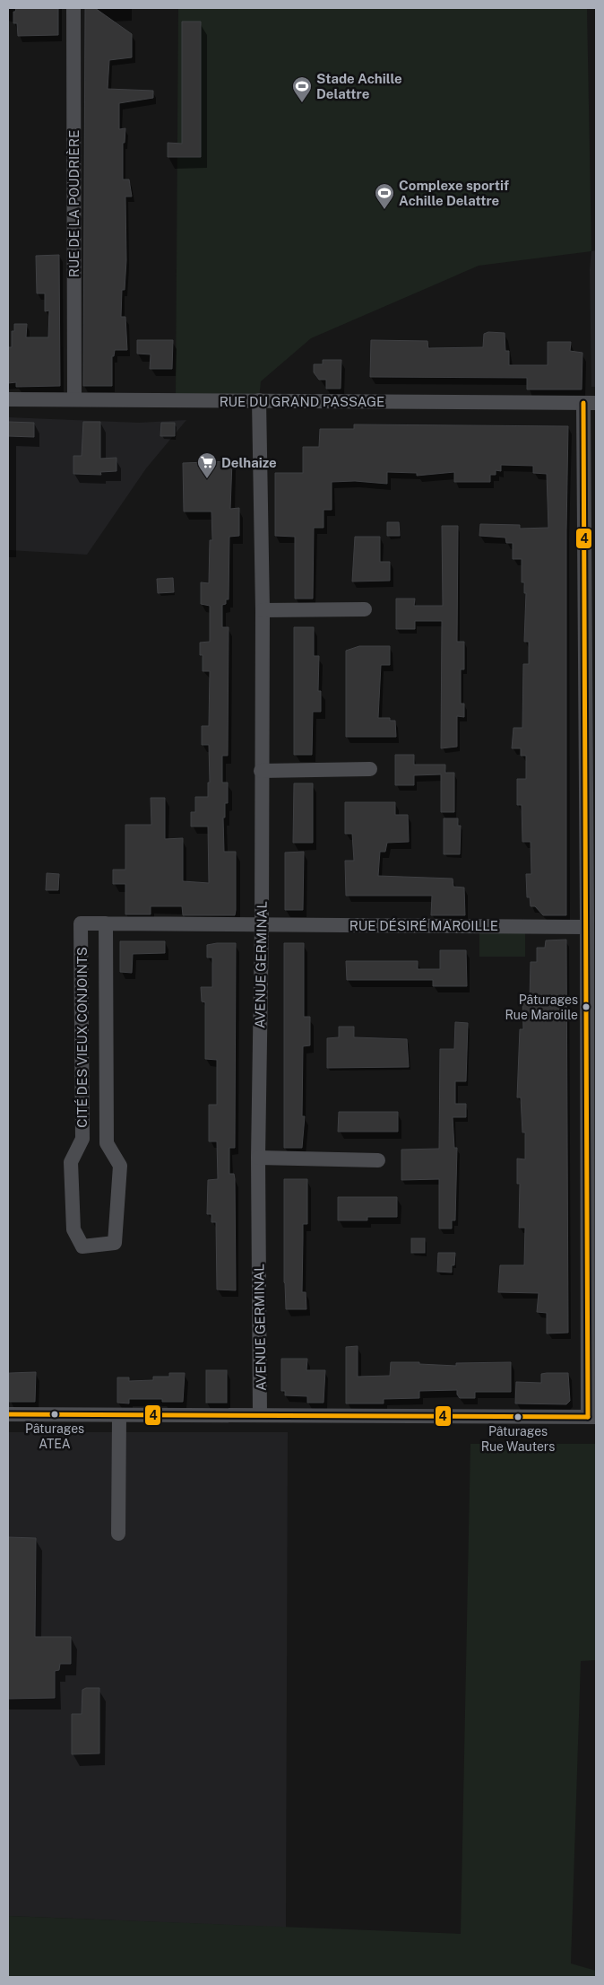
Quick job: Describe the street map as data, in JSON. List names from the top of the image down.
{
  "streets": {
    "street": [
      "RUE DE LA POUDRIÈRE",
      "RUE DU GRAND PASSAGE",
      "RUE DÉSIRÉ MAROILLE",
      "AVENUE GERMINAL",
      "CITÉ DES VIEUX CONJOINTS"
    ]
  },
  "crossings": [
    ["RUE DE LA POUDRIÈRE", "RUE DU GRAND PASSAGE"],
    ["RUE DU GRAND PASSAGE", "AVENUE GERMINAL"],
    ["RUE DÉSIRÉ MAROILLE", "AVENUE GERMINAL"],
    ["RUE DÉSIRÉ MAROILLE", "CITÉ DES VIEUX CONJOINTS"],
    ["AVENUE GERMINAL", "CITÉ DES VIEUX CONJOINTS"]
  ],
  "places": {
    "sports": ["Stade Achille Delattre", "Complexe sportif Achille Delattre"],
    "supermarket": ["Delhaize"],
    "other": ["Pâturages Rue Maroille", "Pâturages ATEA", "Pâturages Rue Wauters"]
  },
  "lines": ["transit line 4"]
}
